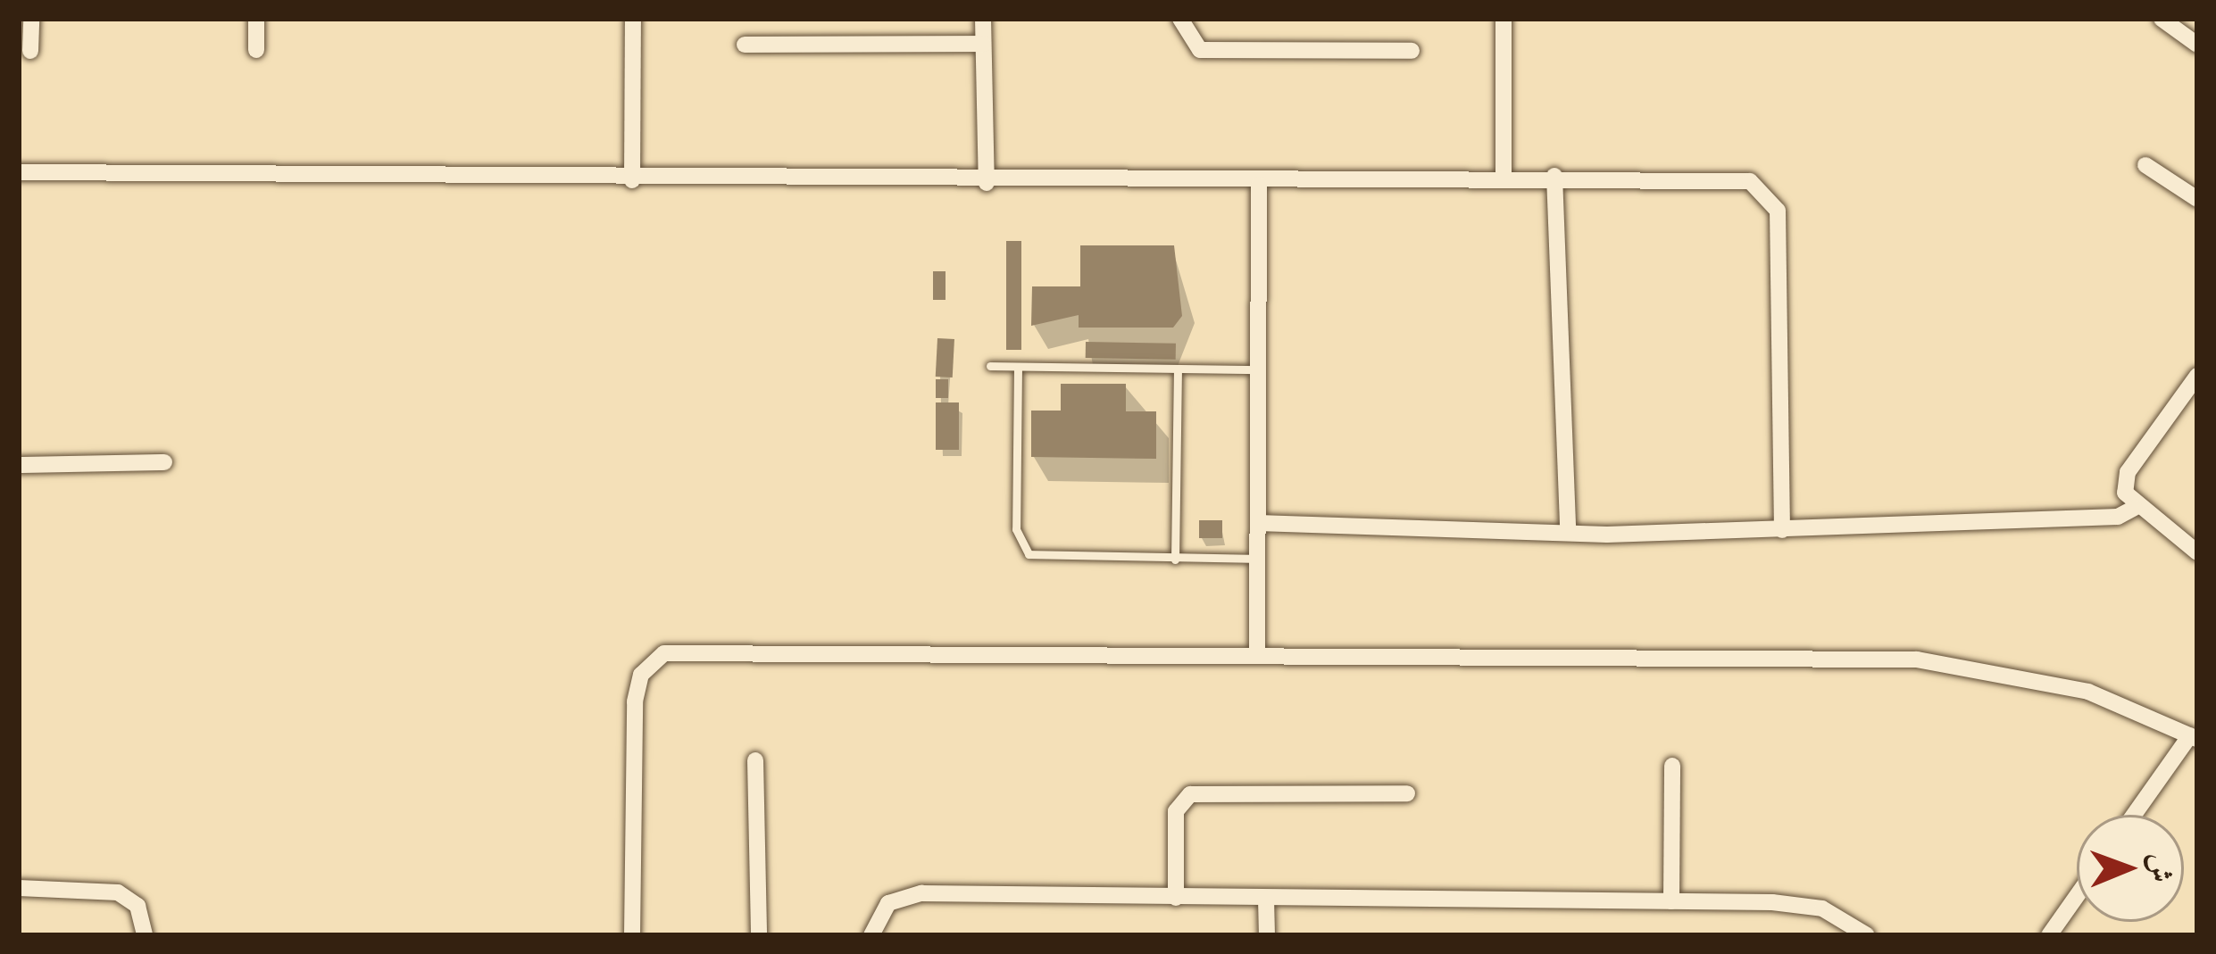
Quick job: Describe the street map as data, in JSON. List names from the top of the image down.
{
  "north": "right"
}
